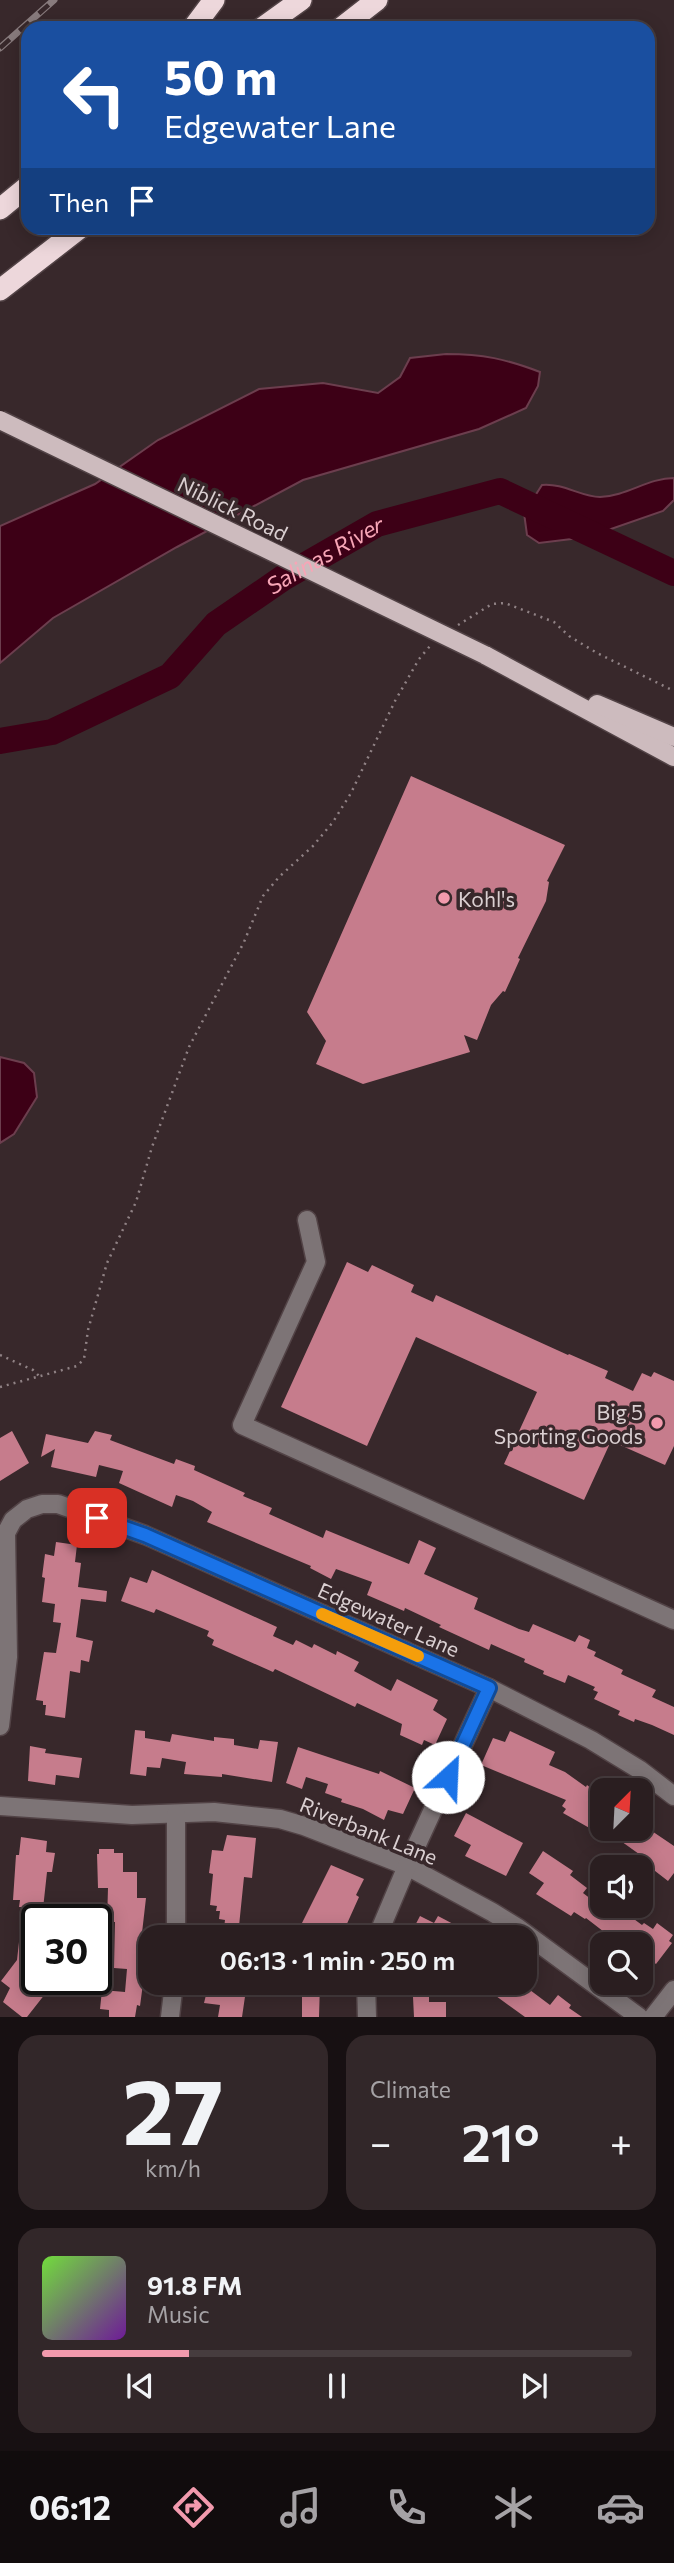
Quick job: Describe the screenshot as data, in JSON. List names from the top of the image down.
{
  "streets": {
    "main road": ["Niblick Road"],
    "street": ["Edgewater Lane", "Riverbank Lane"]
  },
  "water": ["Salinas River"],
  "places": ["Kohl's", "Big 5 Sporting Goods"],
  "north": "top right",
  "page": {
    "turn": ["50 m", "Edgewater Lane"],
    "then": "Then",
    "limit": "30",
    "trip": "06:13 · 1 min · 250 m",
    "tile": [
      ["27", "km/h"],
      "Climate"
    ],
    "heat": ["−", "21°", "+"],
    "song": ["91.8 FM", "Music"],
    "tabs": "06:12"
  }
}
